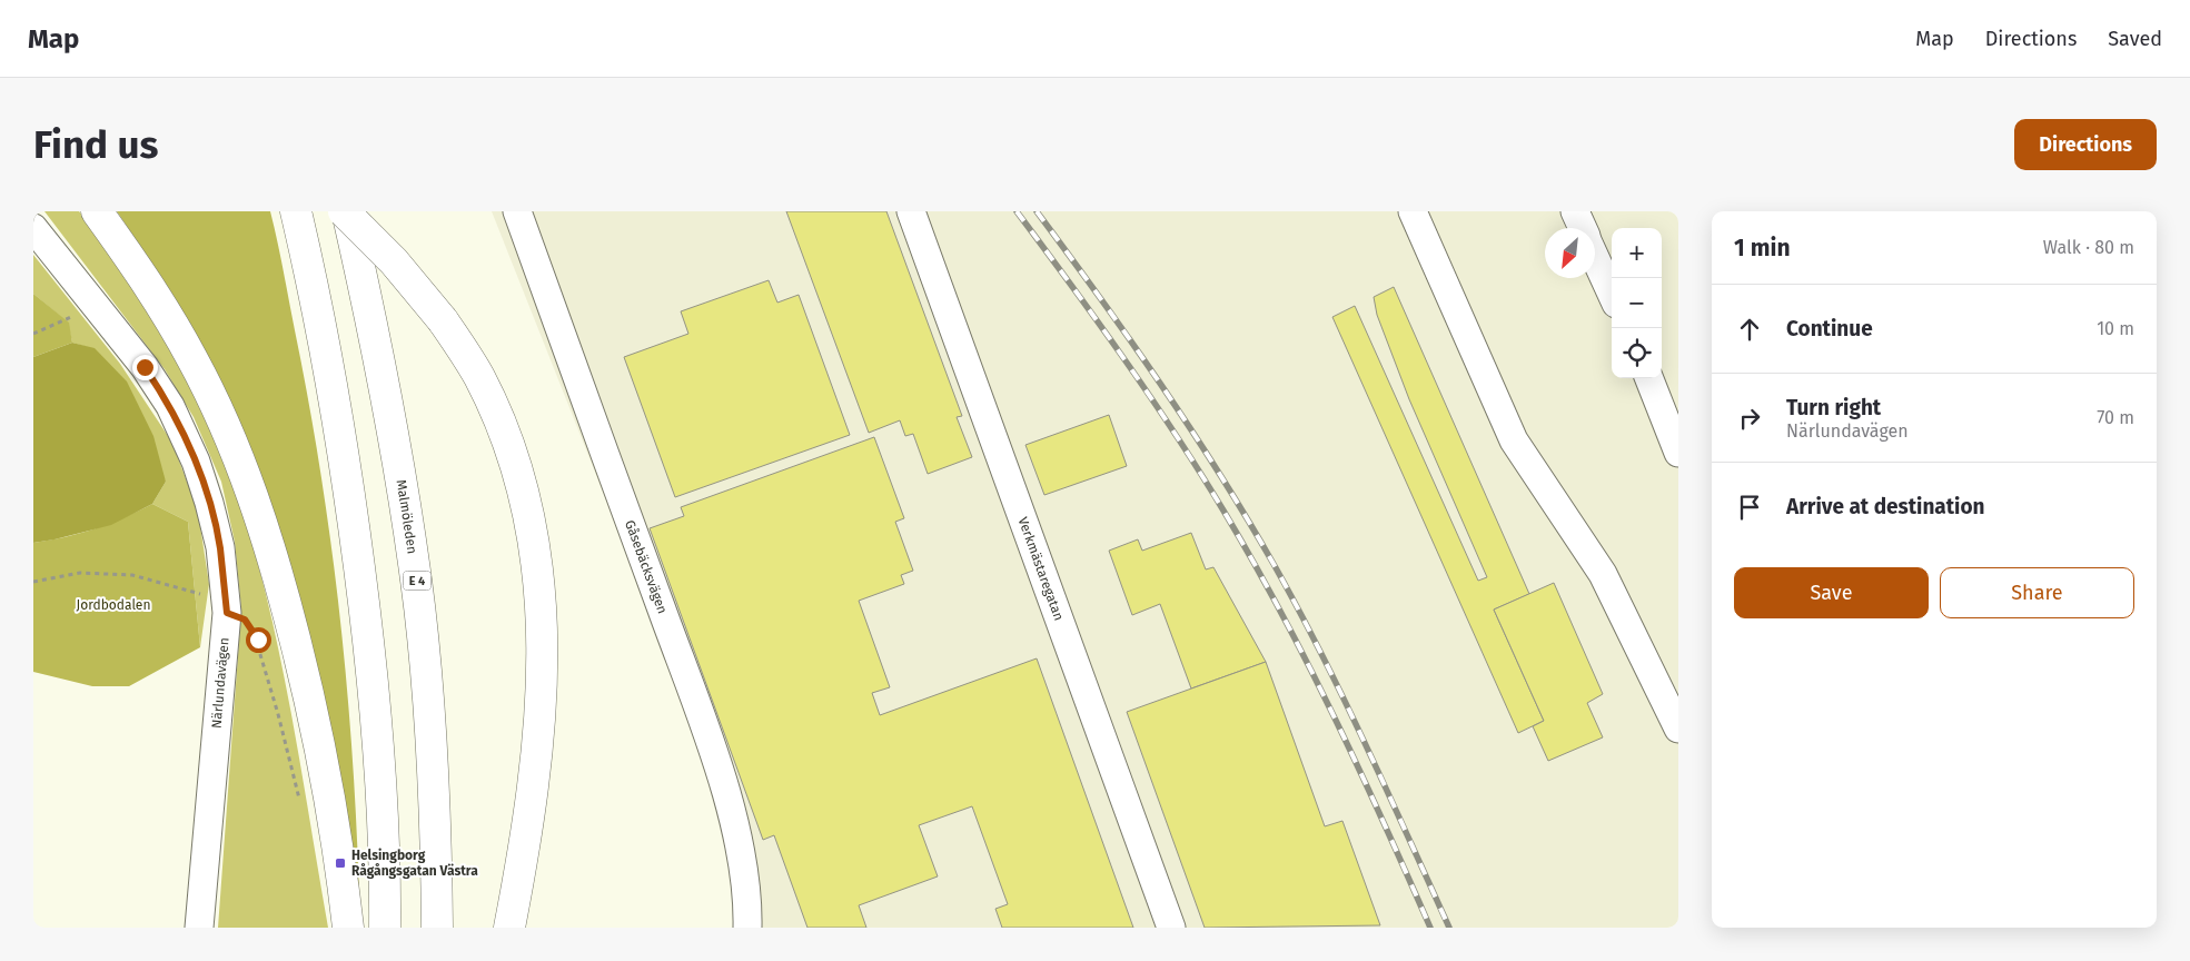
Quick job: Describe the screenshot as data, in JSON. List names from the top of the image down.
{
  "streets": {
    "highway": ["Malmöleden", "E 4"],
    "street": ["Gåsebäcksvägen", "Verkmästaregatan", "Närlundavägen"]
  },
  "parks": ["Jordbodalen"],
  "places": {
    "transit": ["Helsingborg Rågångsgatan Västra"]
  },
  "north": "bottom left",
  "page": {
    "header": "Map",
    "nav": ["Map", "Directions", "Saved"],
    "buttons": [
      "Directions",
      ["Save", "Share"]
    ],
    "title": "Find us",
    "heading": ["1 min", "Walk · 80 m"],
    "map_buttons": ["+", "−"],
    "list": [
      ["Continue", "10 m"],
      ["Turn right", "Närlundavägen", "70 m"],
      "Arrive at destination"
    ]
  }
}
